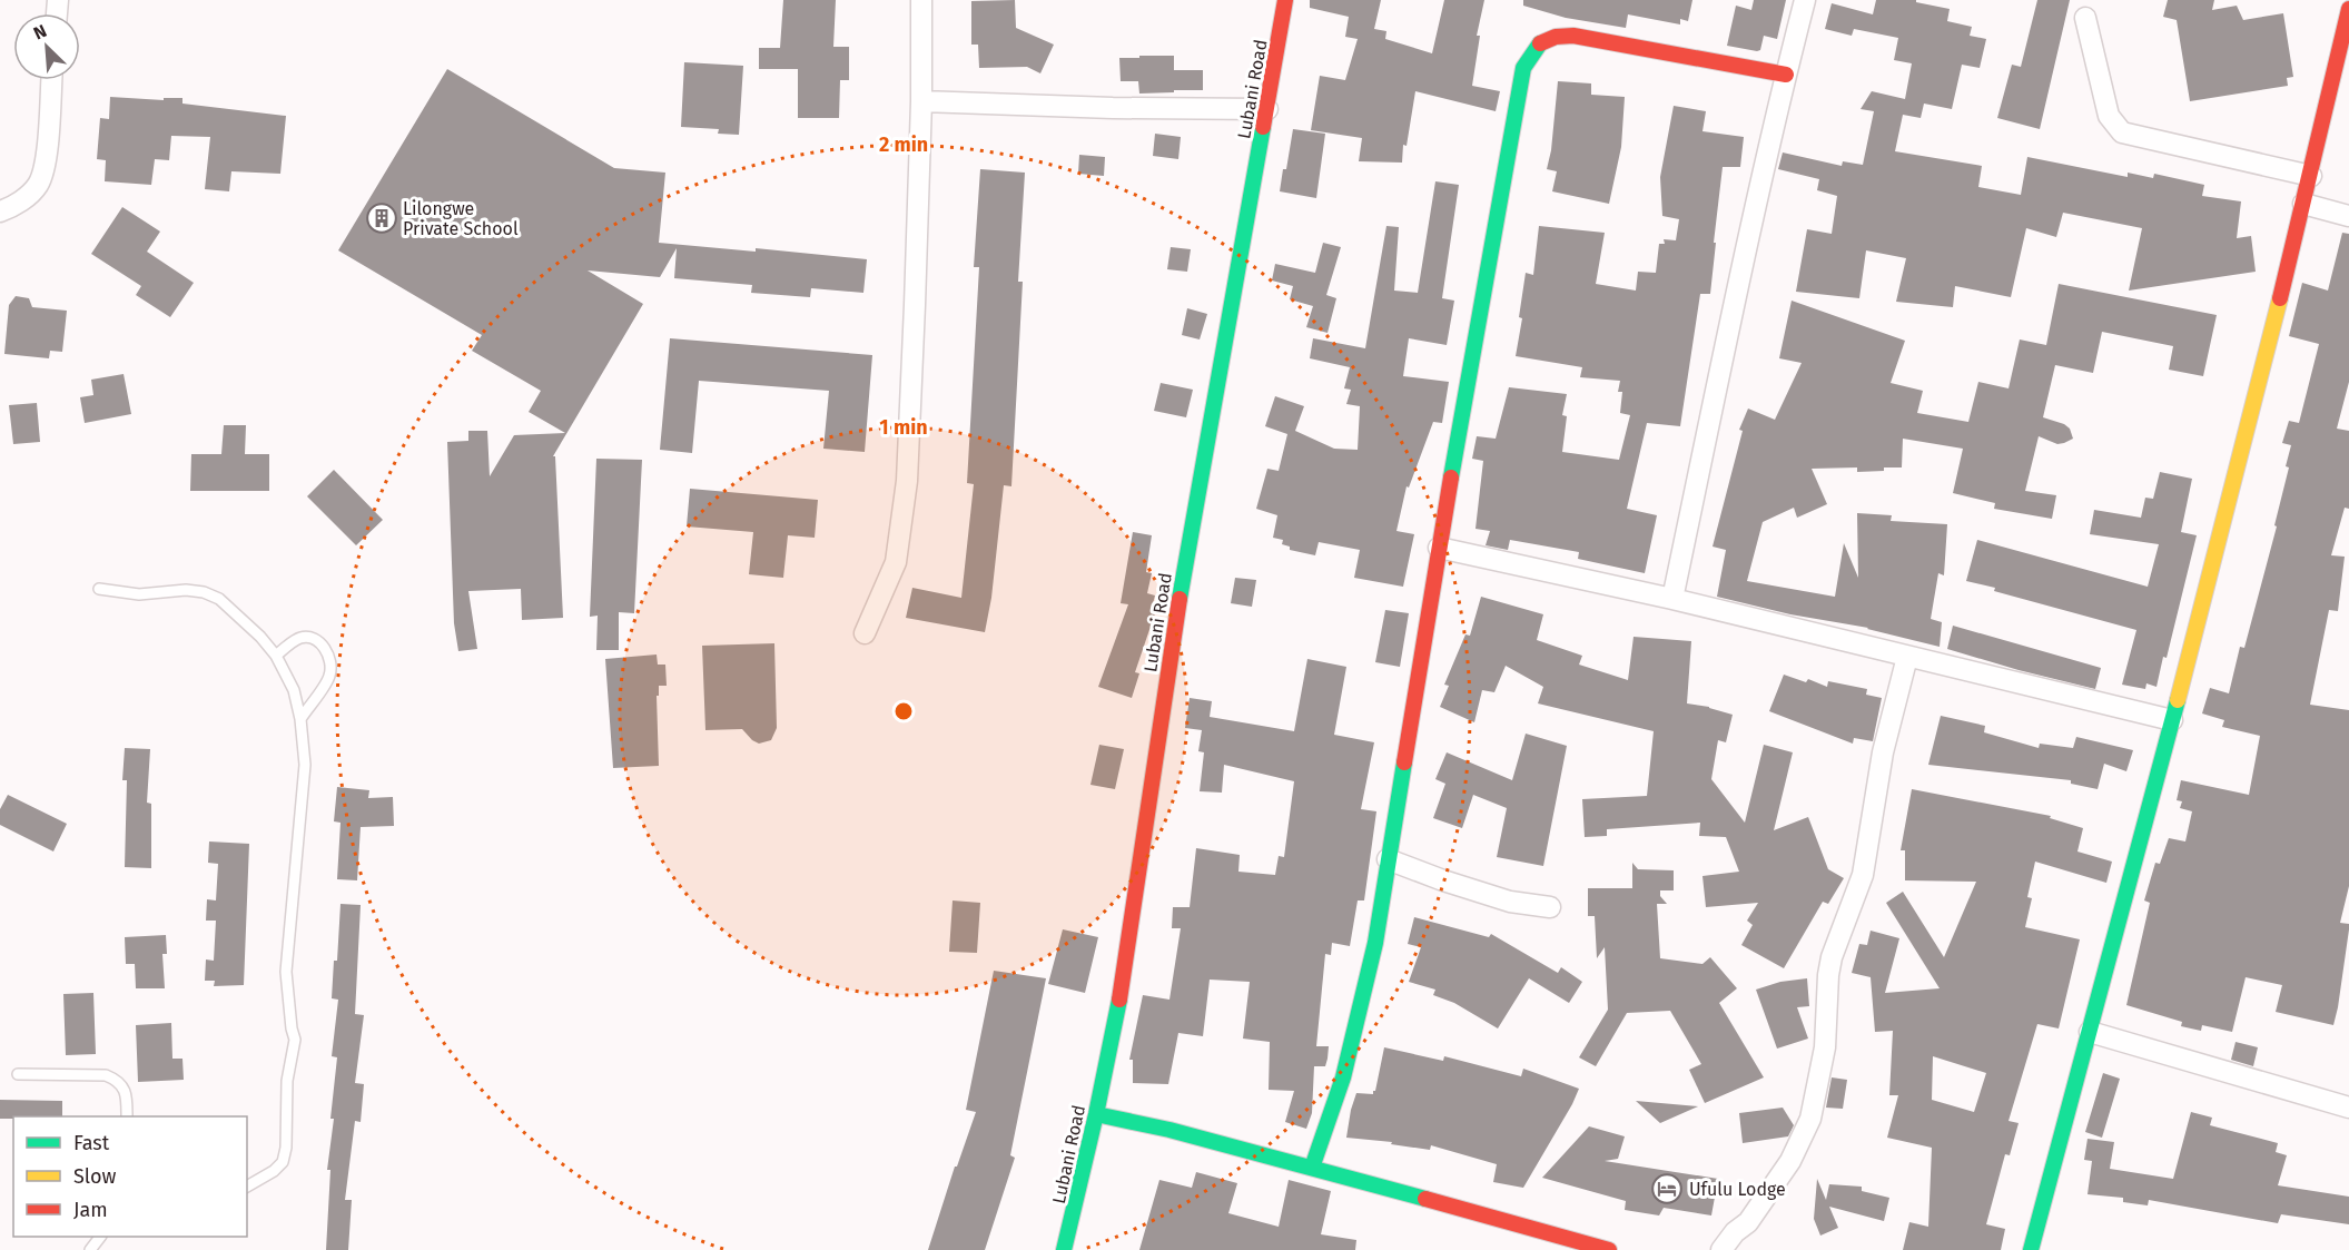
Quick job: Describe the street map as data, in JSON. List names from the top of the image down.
{
  "streets": {
    "street": ["Lubani Road"]
  },
  "places": {
    "building": ["Lilongwe Private School"],
    "hotel": ["Ufulu Lodge"]
  },
  "legend": ["Fast", "Slow", "Jam"],
  "north": "top left",
  "rings": ["2 min", "1 min"]
}
